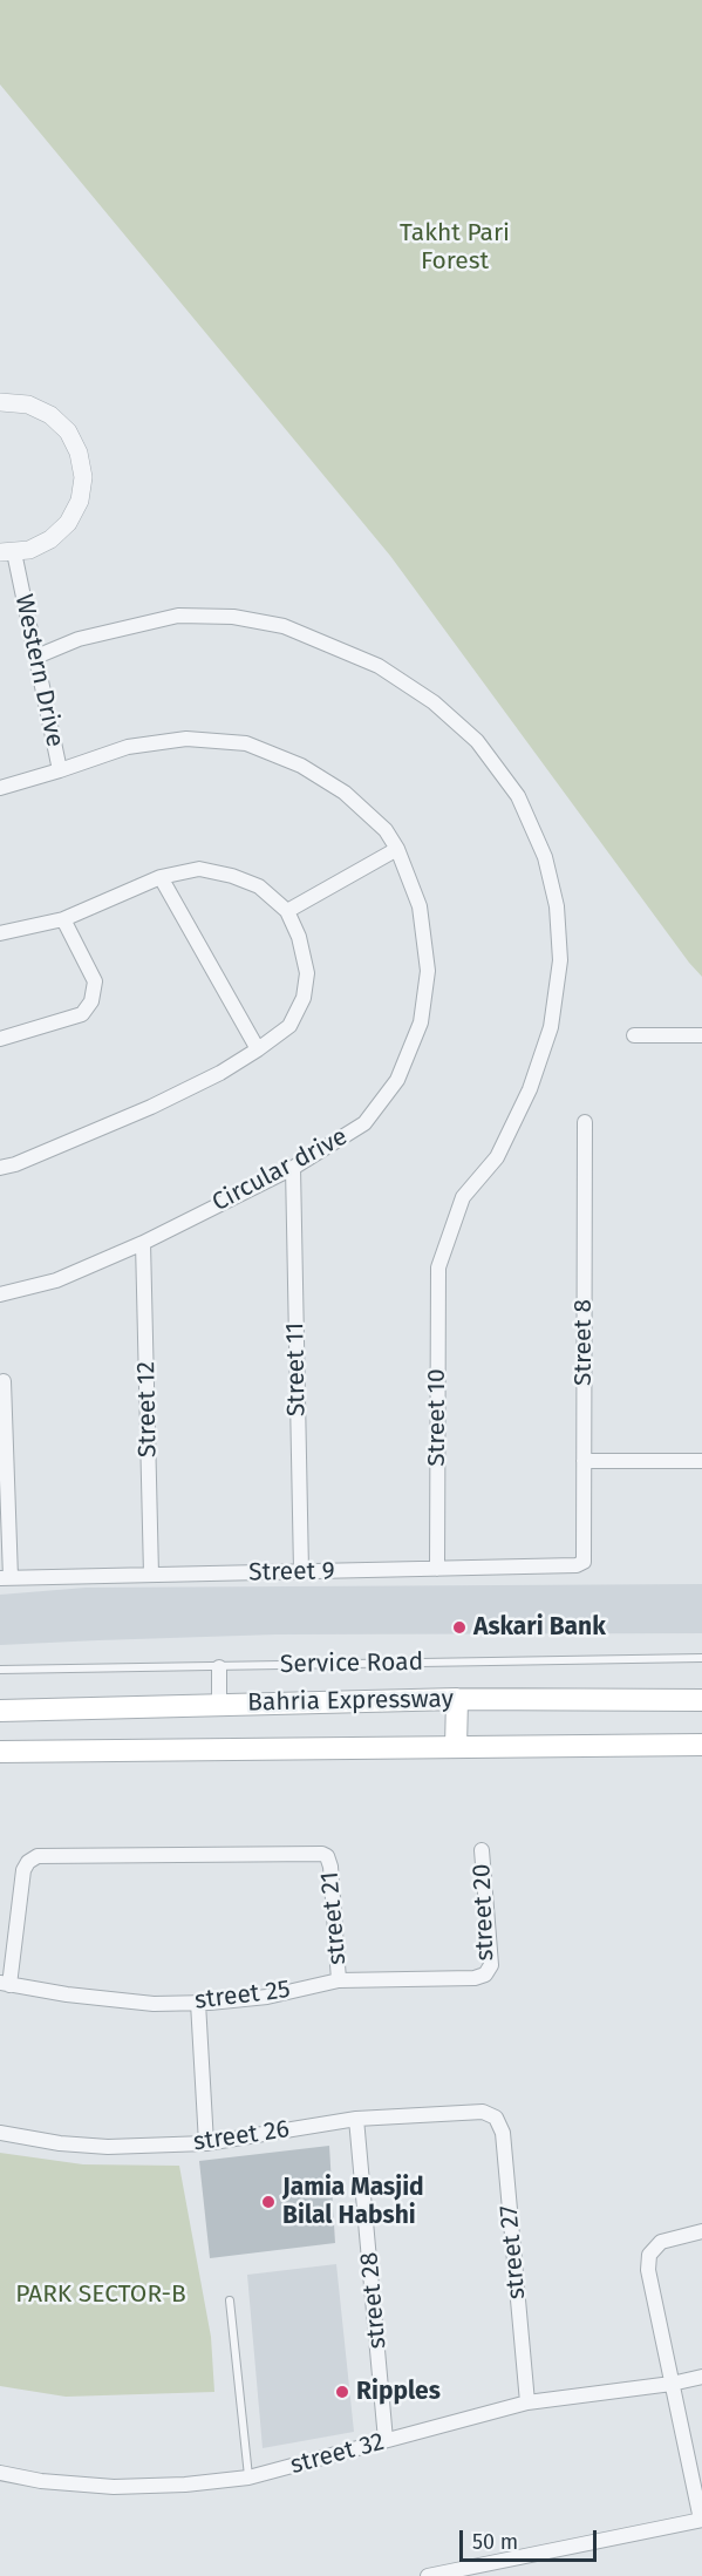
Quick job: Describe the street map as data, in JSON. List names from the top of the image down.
{
  "streets": {
    "main road": ["Bahria Expressway"],
    "street": [
      "Western Drive",
      "Circular drive",
      "Street 8",
      "Street 11",
      "Street 12",
      "Street 10",
      "Street 9",
      "street 20",
      "street 21",
      "street 25",
      "street 26",
      "street 27",
      "street 28",
      "street 32"
    ],
    "lane": ["Service Road"]
  },
  "crossings": [
    ["Western Drive", "Circular drive"],
    ["Western Drive", "Street 10"],
    ["Circular drive", "Street 11"],
    ["Circular drive", "Street 12"],
    ["Street 8", "Street 9"],
    ["Street 11", "Street 9"],
    ["Street 12", "Street 9"],
    ["Street 10", "Street 9"],
    ["street 20", "street 25"],
    ["street 21", "street 25"],
    ["street 26", "street 27"],
    ["street 26", "street 28"],
    ["street 27", "street 32"],
    ["street 28", "street 32"]
  ],
  "parks": ["Takht Pari Forest", "PARK SECTOR-B"],
  "places": ["Askari Bank", "Jamia Masjid Bilal Habshi", "Ripples"],
  "scale_bar": "50 m"
}
